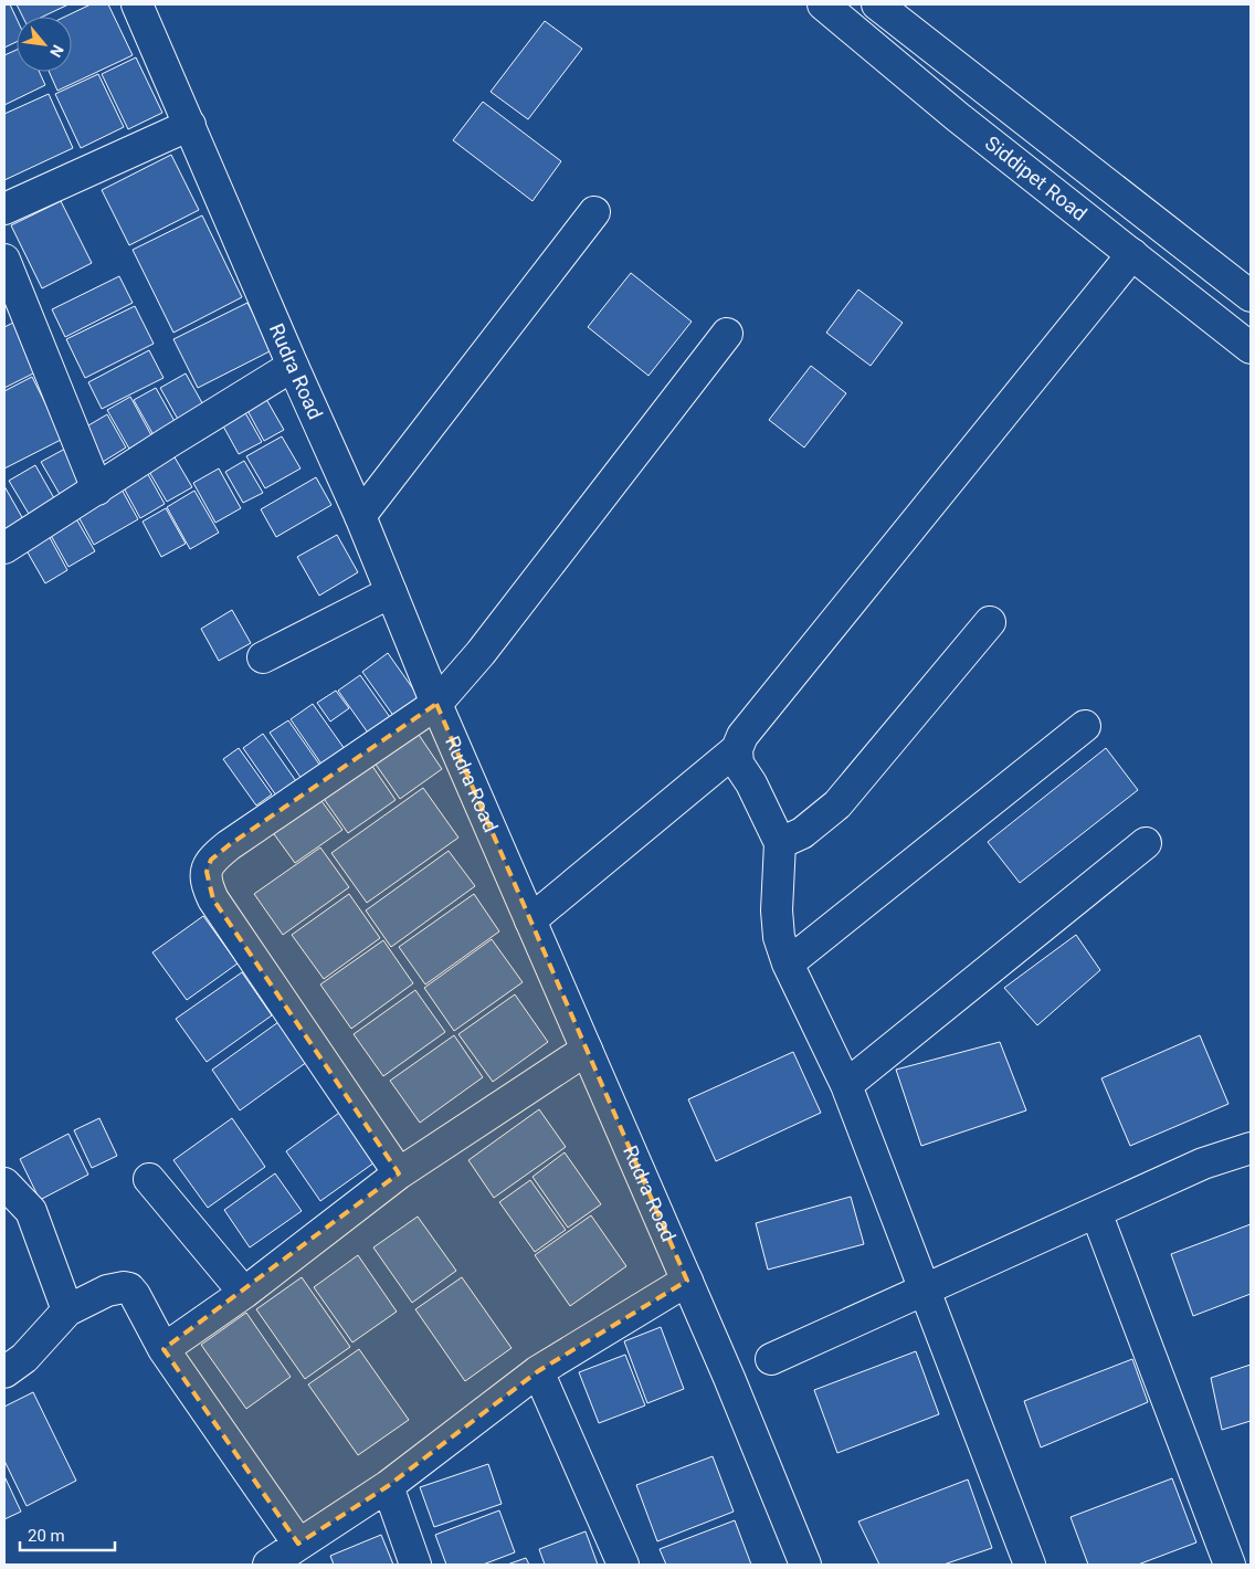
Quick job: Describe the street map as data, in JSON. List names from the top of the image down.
{
  "streets": {
    "street": ["Siddipet Road", "Rudra Road"]
  },
  "scale_bar": "20 m",
  "north": "bottom right"
}
